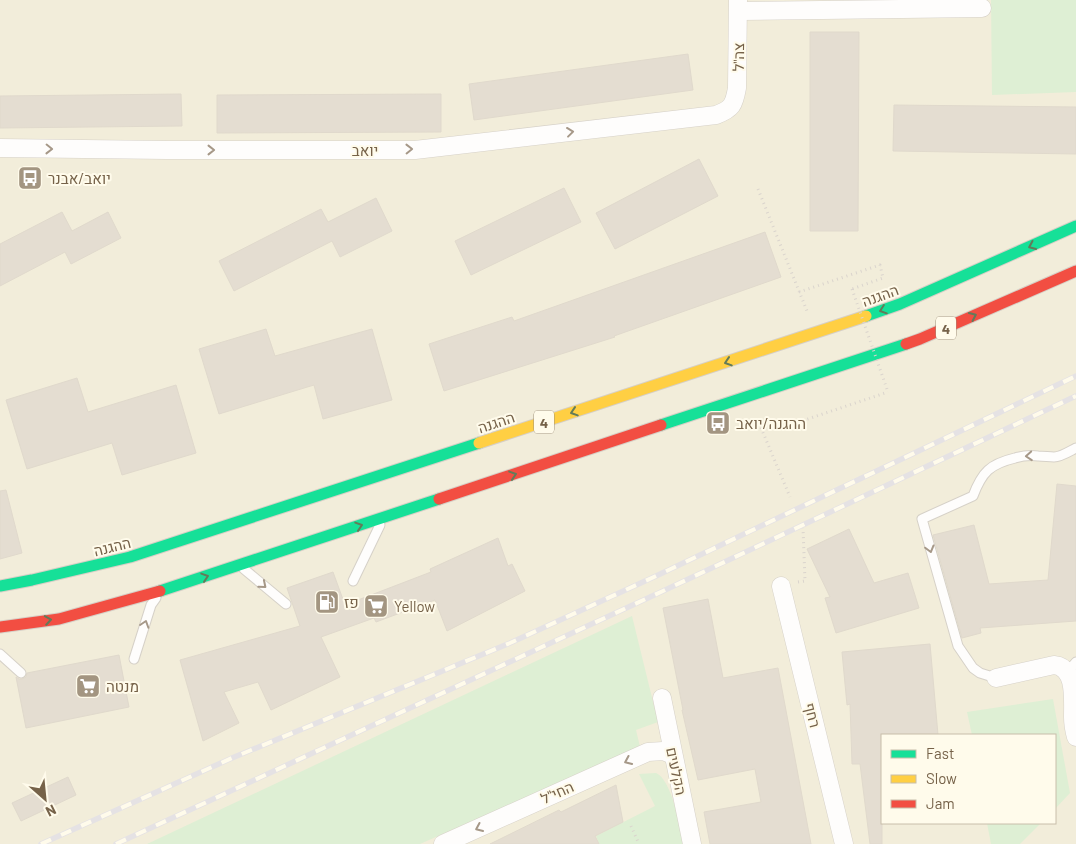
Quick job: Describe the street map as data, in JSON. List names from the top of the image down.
{
  "streets": {
    "highway": ["ההגנה", "4"],
    "street": [
      "צה\"ל",
      "יואב",
      "רחף",
      "הקלעים",
      "החי\"ל"
    ]
  },
  "crossings": [
    ["צה\"ל", "יואב"],
    ["הקלעים", "החי\"ל"]
  ],
  "one_way": ["יואב", "החי\"ל"],
  "places": {
    "bus stop": ["יואב/אבנר", "ההגנה/יואב"],
    "fuel station": ["פז"],
    "supermarket": ["Yellow", "מנטה"]
  },
  "legend": ["Fast", "Slow", "Jam"],
  "north": "bottom right"
}
